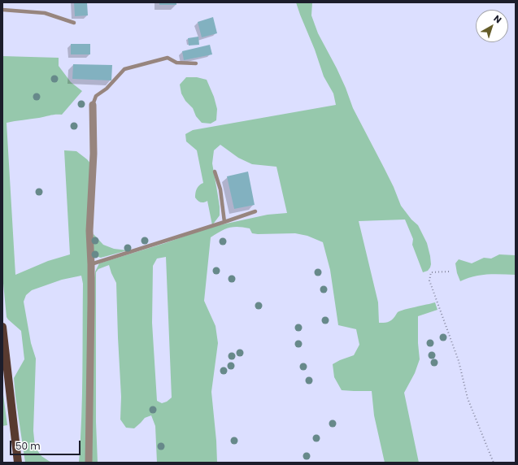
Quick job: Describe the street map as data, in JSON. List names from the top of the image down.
{
  "scale_bar": "50 m",
  "north": "top right"
}
